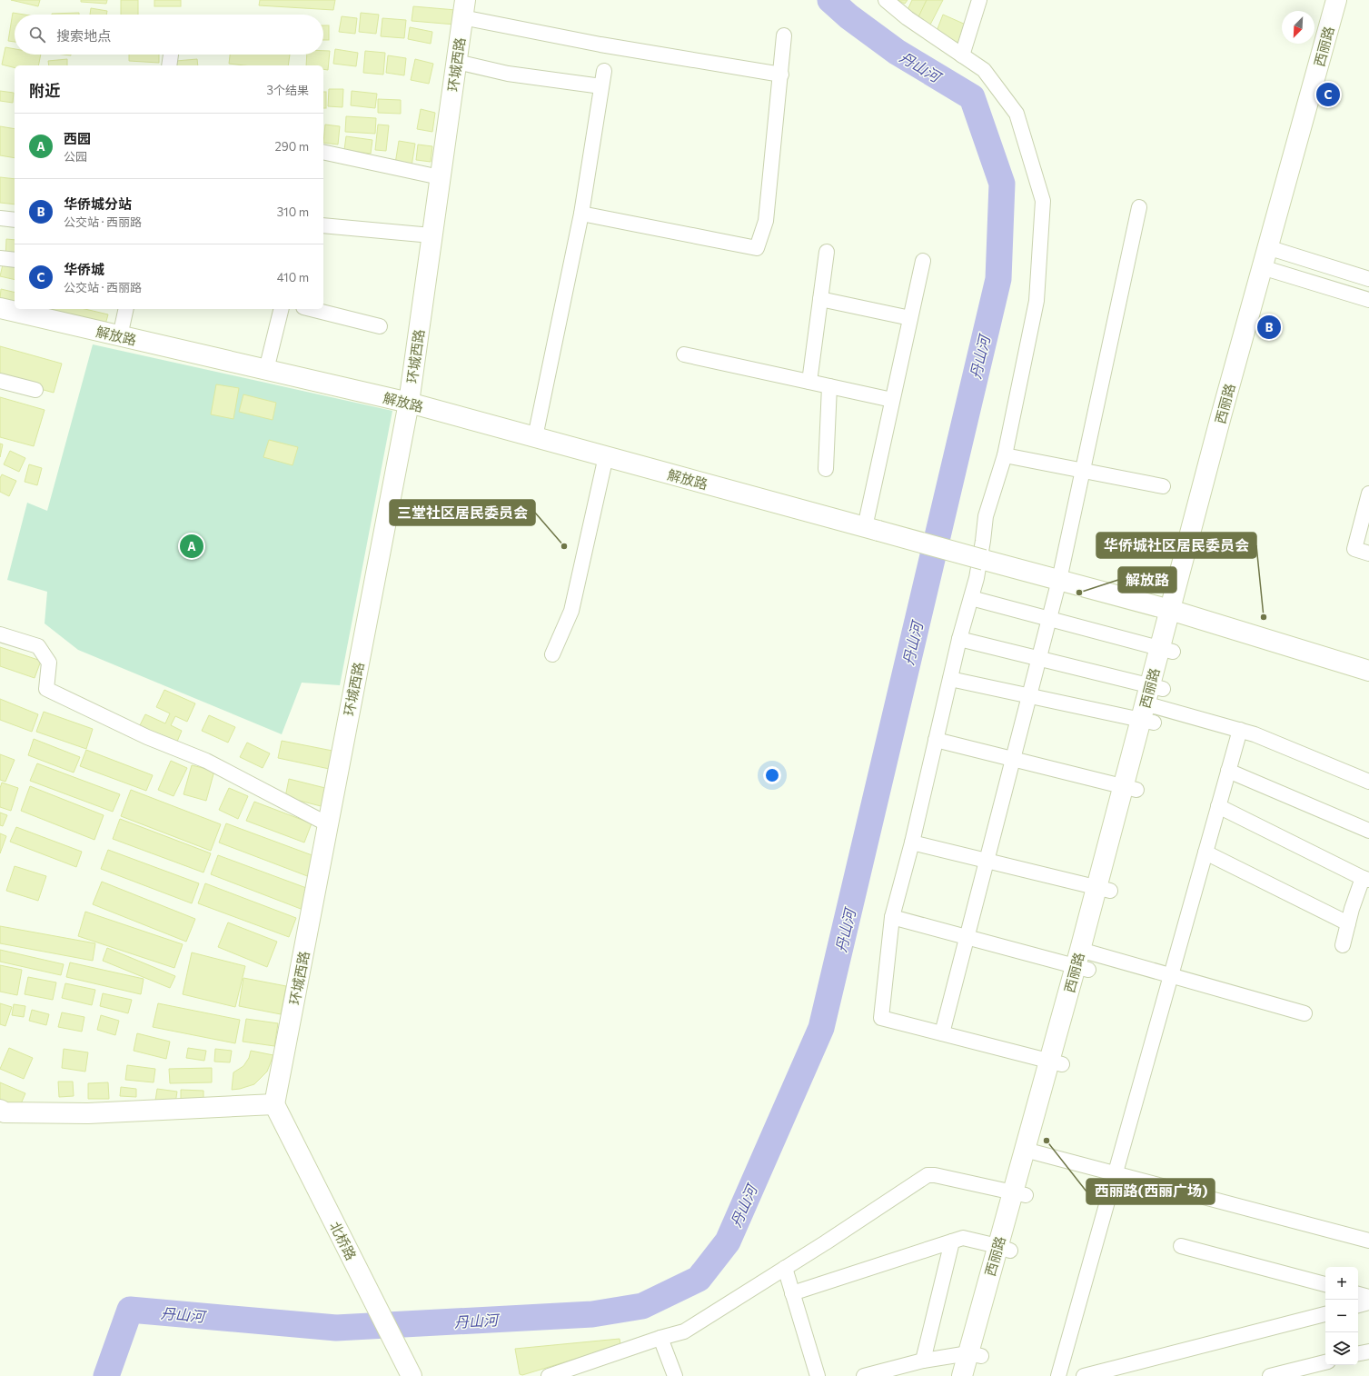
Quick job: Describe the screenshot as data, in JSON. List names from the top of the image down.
{
  "streets": {
    "street": [
      "西丽路",
      "环城西路",
      "解放路",
      "北桥路"
    ]
  },
  "crossings": [
    ["西丽路", "解放路"],
    ["环城西路", "解放路"],
    ["环城西路", "北桥路"]
  ],
  "water": ["丹山河"],
  "places": [
    "三堂社区居民委员会",
    "解放路",
    "华侨城社区居民委员会",
    "西丽路(西丽广场)"
  ],
  "north": "bottom left",
  "page": {
    "search": "搜索地点",
    "heading": ["附近", "3个结果"],
    "pins": ["C", "B", "A"],
    "list": [
      {
        "mark": "A",
        "name": "西园",
        "note": "公园",
        "value": "290 m"
      },
      {
        "mark": "B",
        "name": "华侨城分站",
        "note": "公交站 · 西丽路",
        "value": "310 m"
      },
      {
        "mark": "C",
        "name": "华侨城",
        "note": "公交站 · 西丽路",
        "value": "410 m"
      }
    ],
    "map_buttons": ["+", "−"]
  }
}
